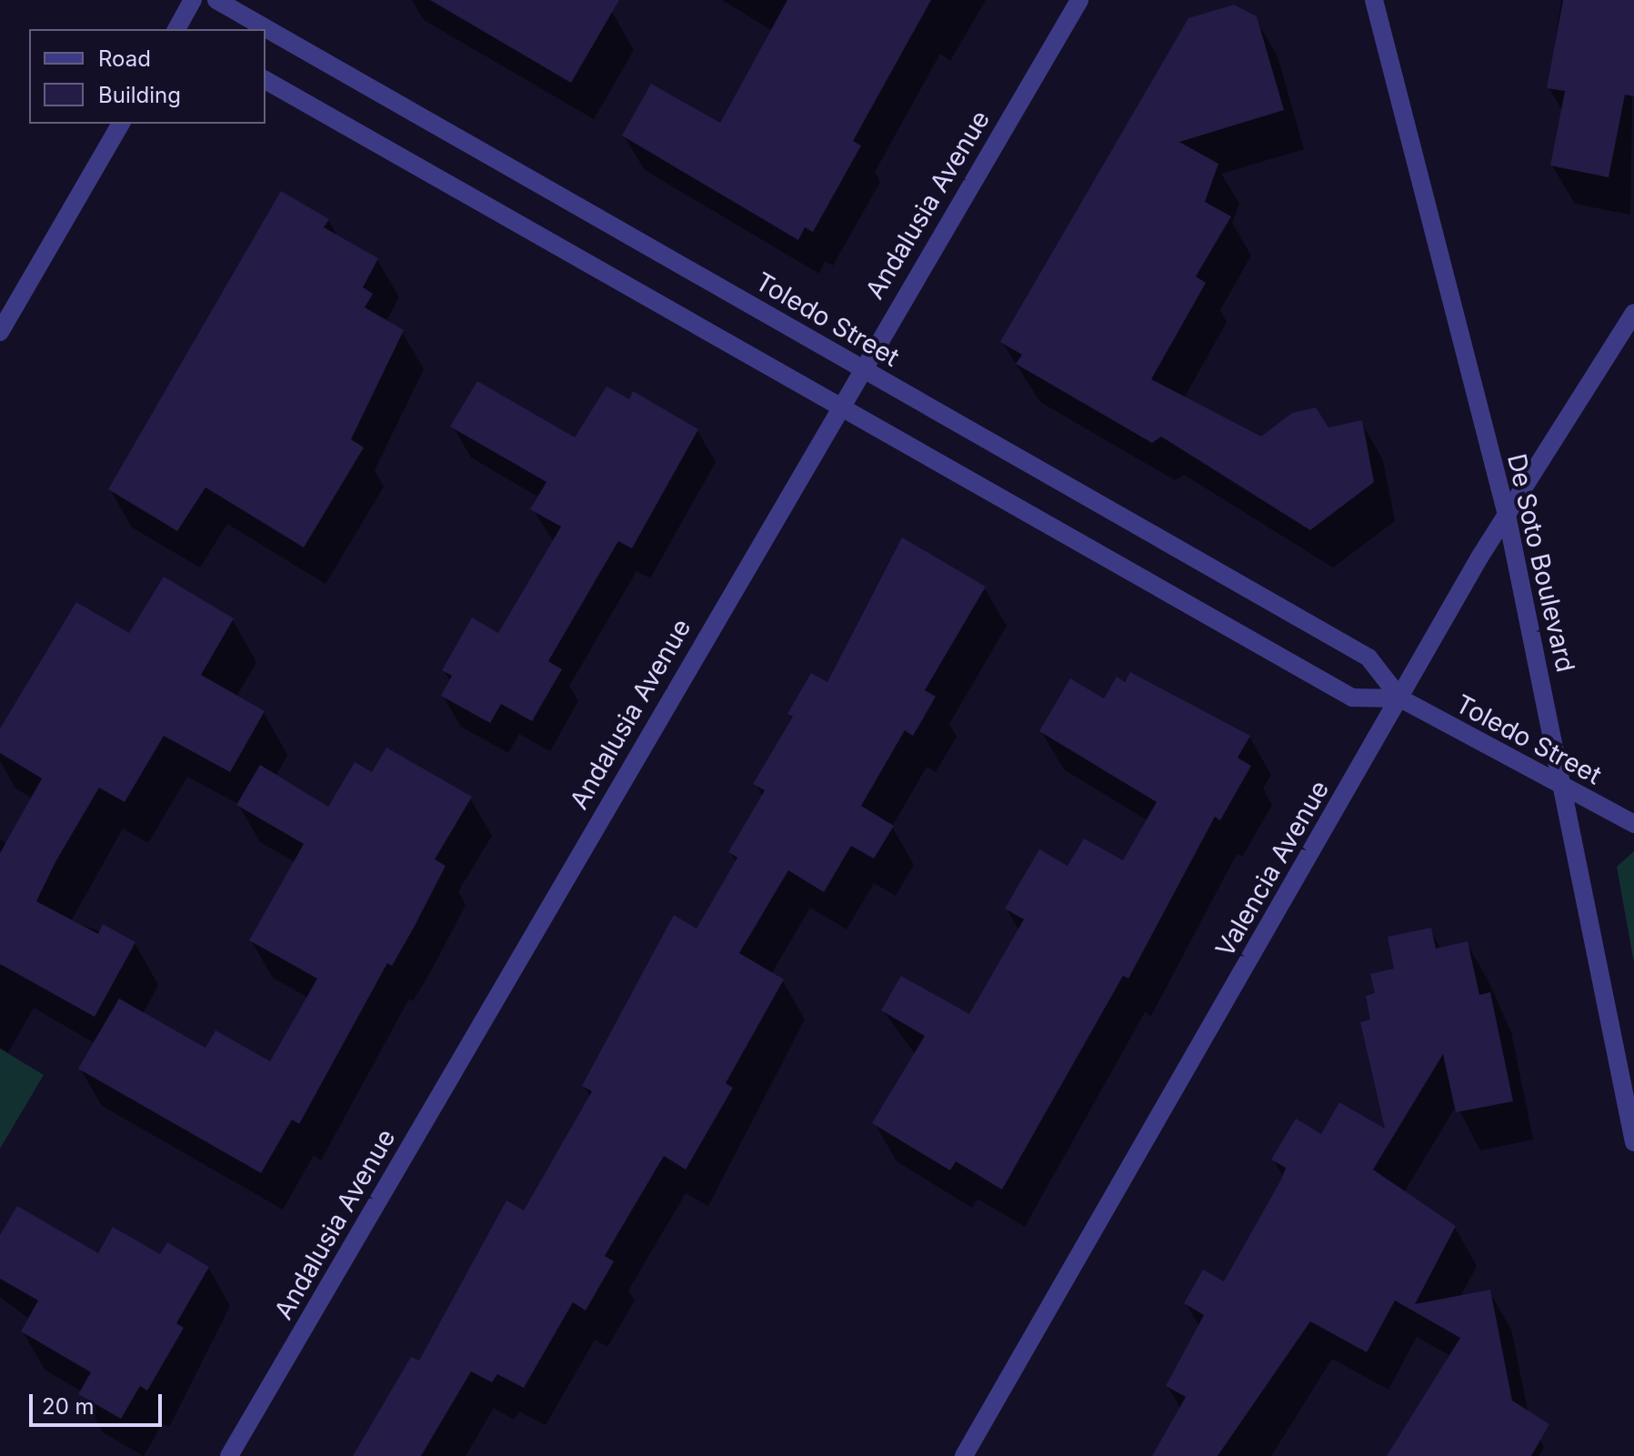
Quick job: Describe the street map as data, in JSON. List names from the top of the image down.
{
  "streets": {
    "street": [
      "Andalusia Avenue",
      "Toledo Street",
      "De Soto Boulevard",
      "Valencia Avenue"
    ]
  },
  "crossings": [
    ["Andalusia Avenue", "Toledo Street"],
    ["Toledo Street", "De Soto Boulevard"],
    ["Toledo Street", "Valencia Avenue"],
    ["De Soto Boulevard", "Valencia Avenue"]
  ],
  "legend": ["Road", "Building"],
  "scale_bar": "20 m"
}
